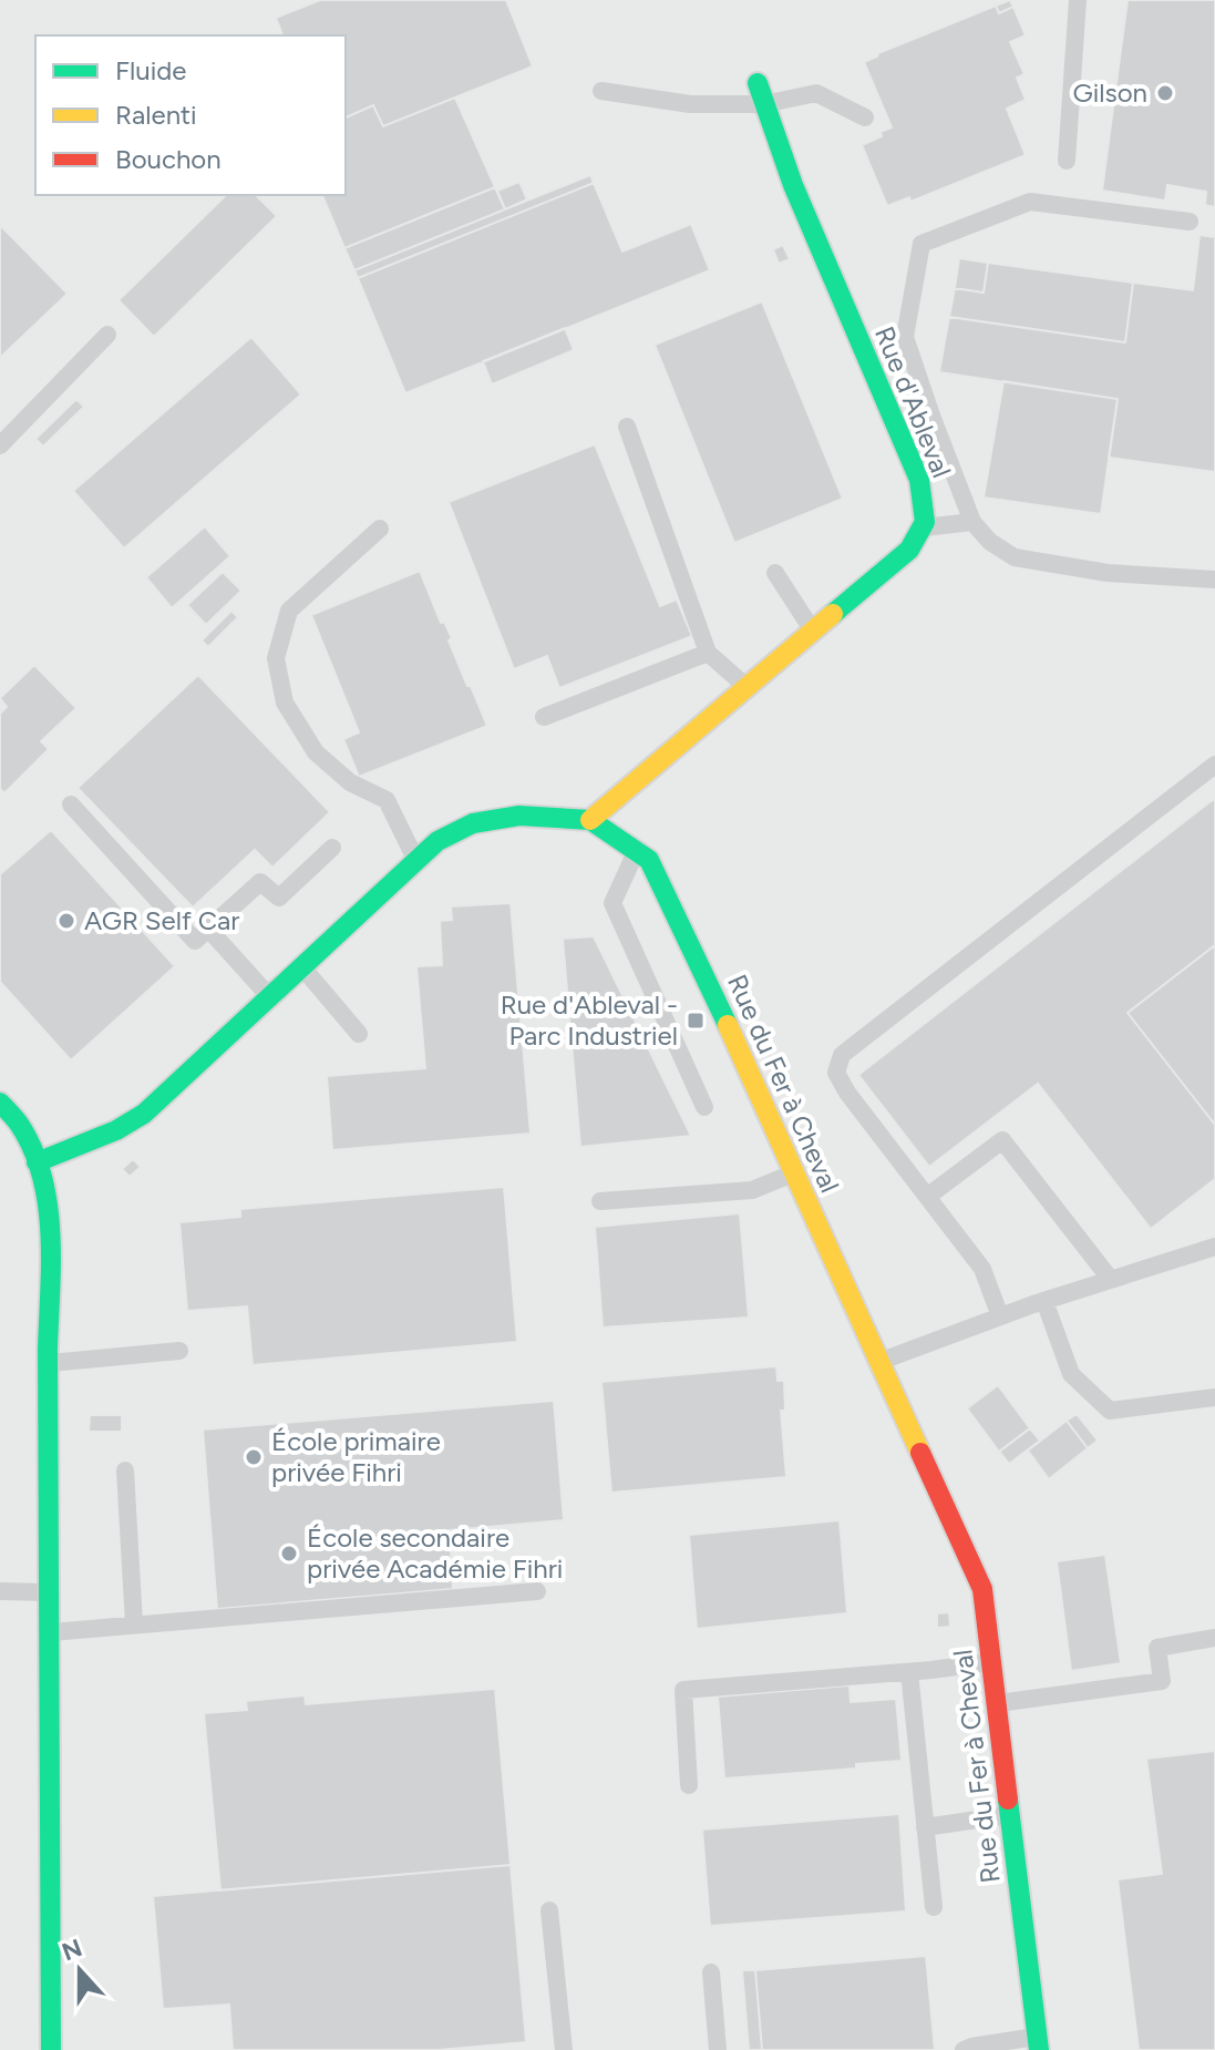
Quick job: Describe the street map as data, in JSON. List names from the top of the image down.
{
  "streets": {
    "street": ["Rue d'Ableval", "Rue du Fer à Cheval"]
  },
  "places": {
    "other": [
      "Gilson",
      "AGR Self Car",
      "École primaire privée Fihri",
      "École secondaire privée Académie Fihri"
    ],
    "transit": ["Rue d'Ableval - Parc Industriel"]
  },
  "legend": ["Fluide", "Ralenti", "Bouchon"],
  "north": "top"
}
